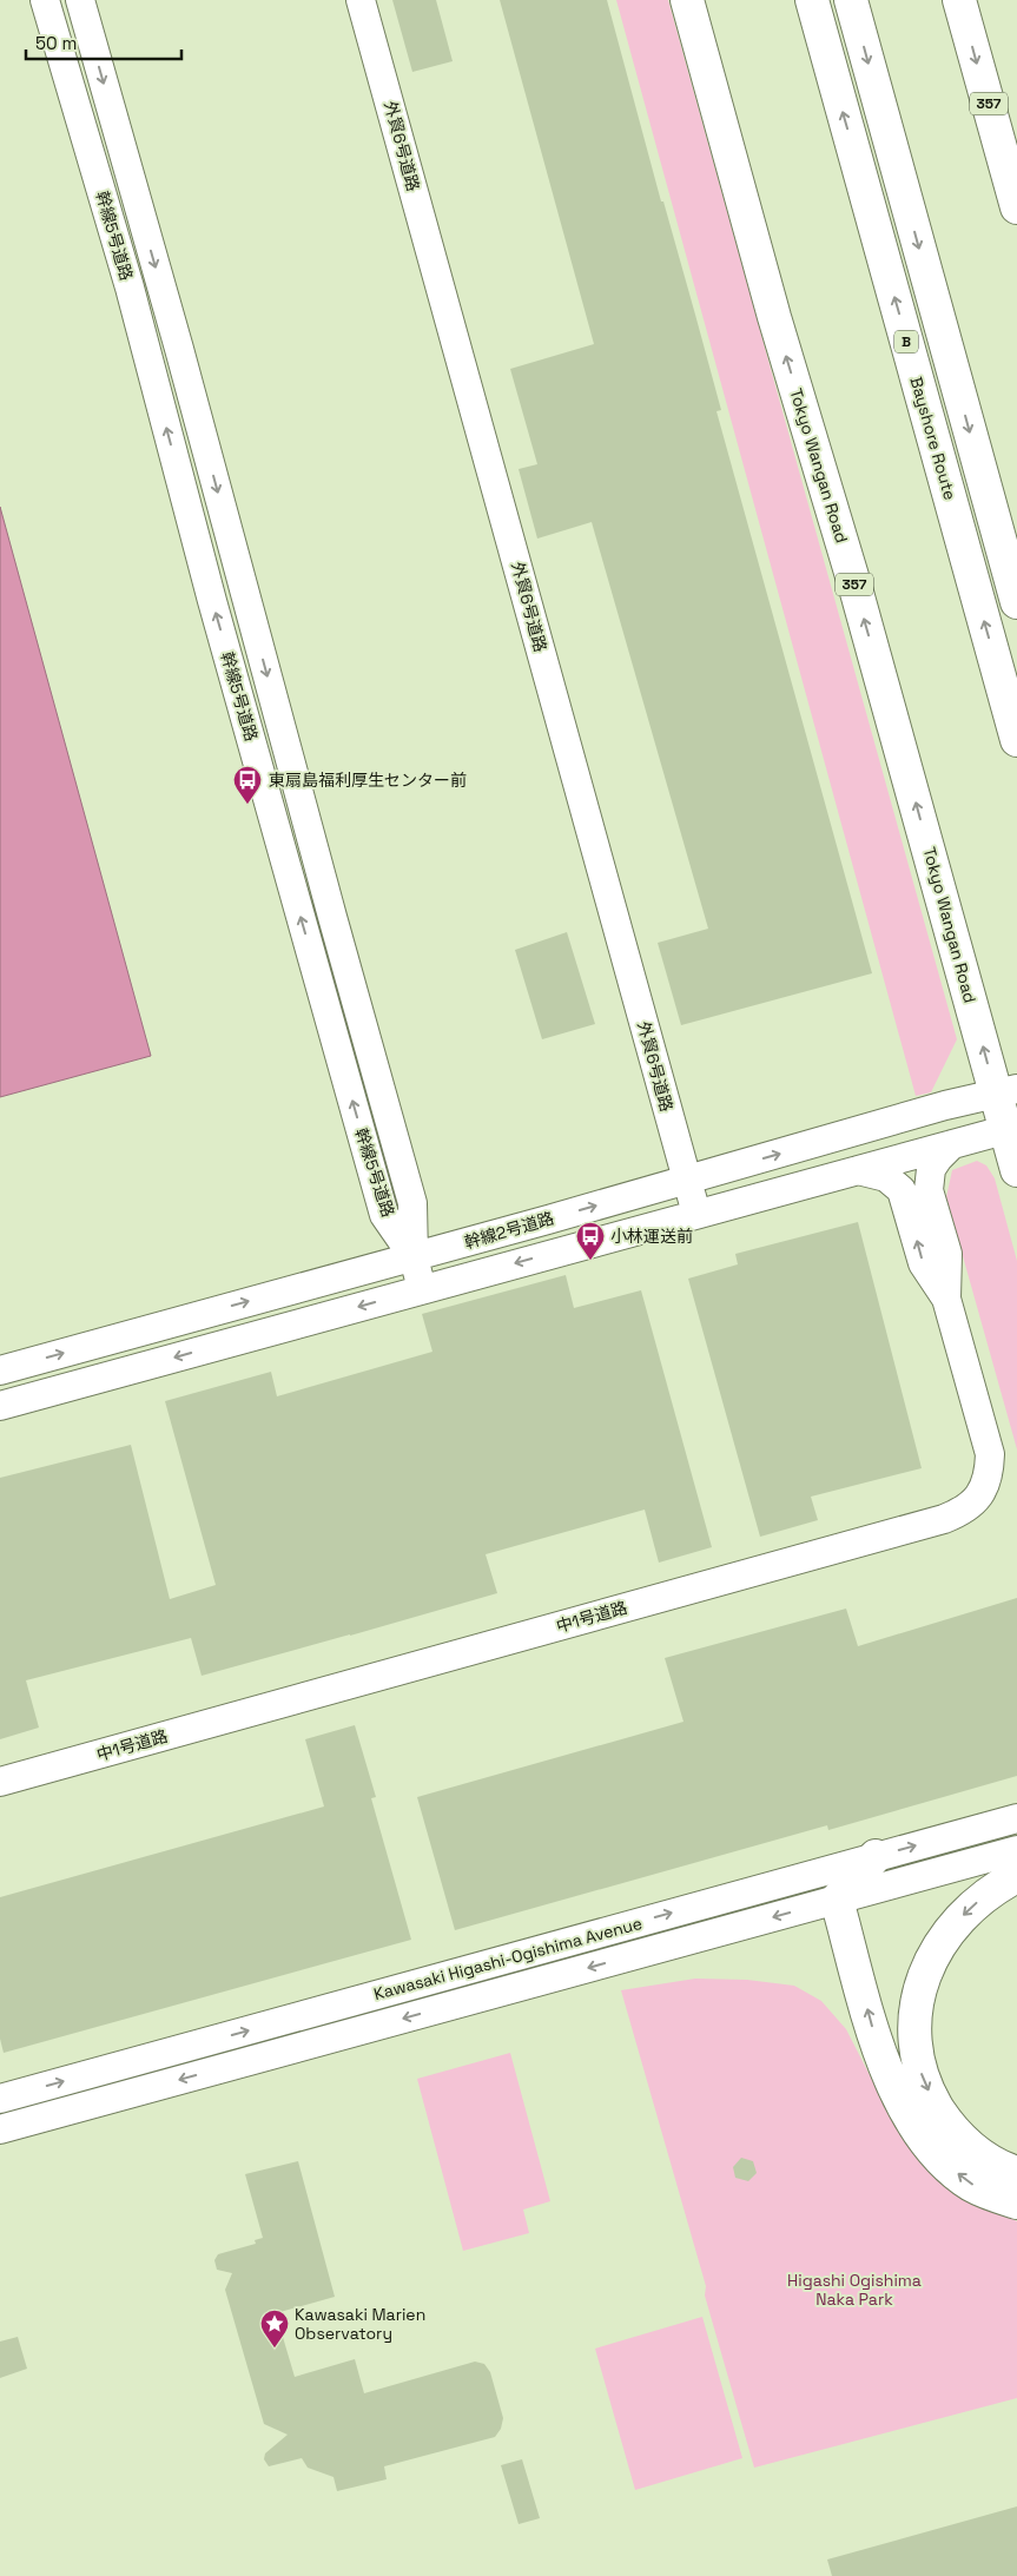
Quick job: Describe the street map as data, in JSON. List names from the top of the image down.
{
  "streets": {
    "highway": [
      "357",
      "B",
      "Bayshore Route",
      "Tokyo Wangan Road"
    ],
    "street": [
      "外貿6号道路",
      "幹線5号道路",
      "幹線2号道路",
      "中1号道路",
      "Kawasaki Higashi-Ogishima Avenue"
    ]
  },
  "crossings": [
    ["外貿6号道路", "幹線2号道路"],
    ["幹線5号道路", "幹線2号道路"],
    ["Tokyo Wangan Road", "幹線2号道路"],
    ["幹線2号道路", "中1号道路"]
  ],
  "parks": ["Higashi Ogishima Naka Park"],
  "places": {
    "bus stop": ["東扇島福利厚生センター前", "小林運送前"],
    "place": ["Kawasaki Marien Observatory"]
  },
  "scale_bar": "50 m"
}
